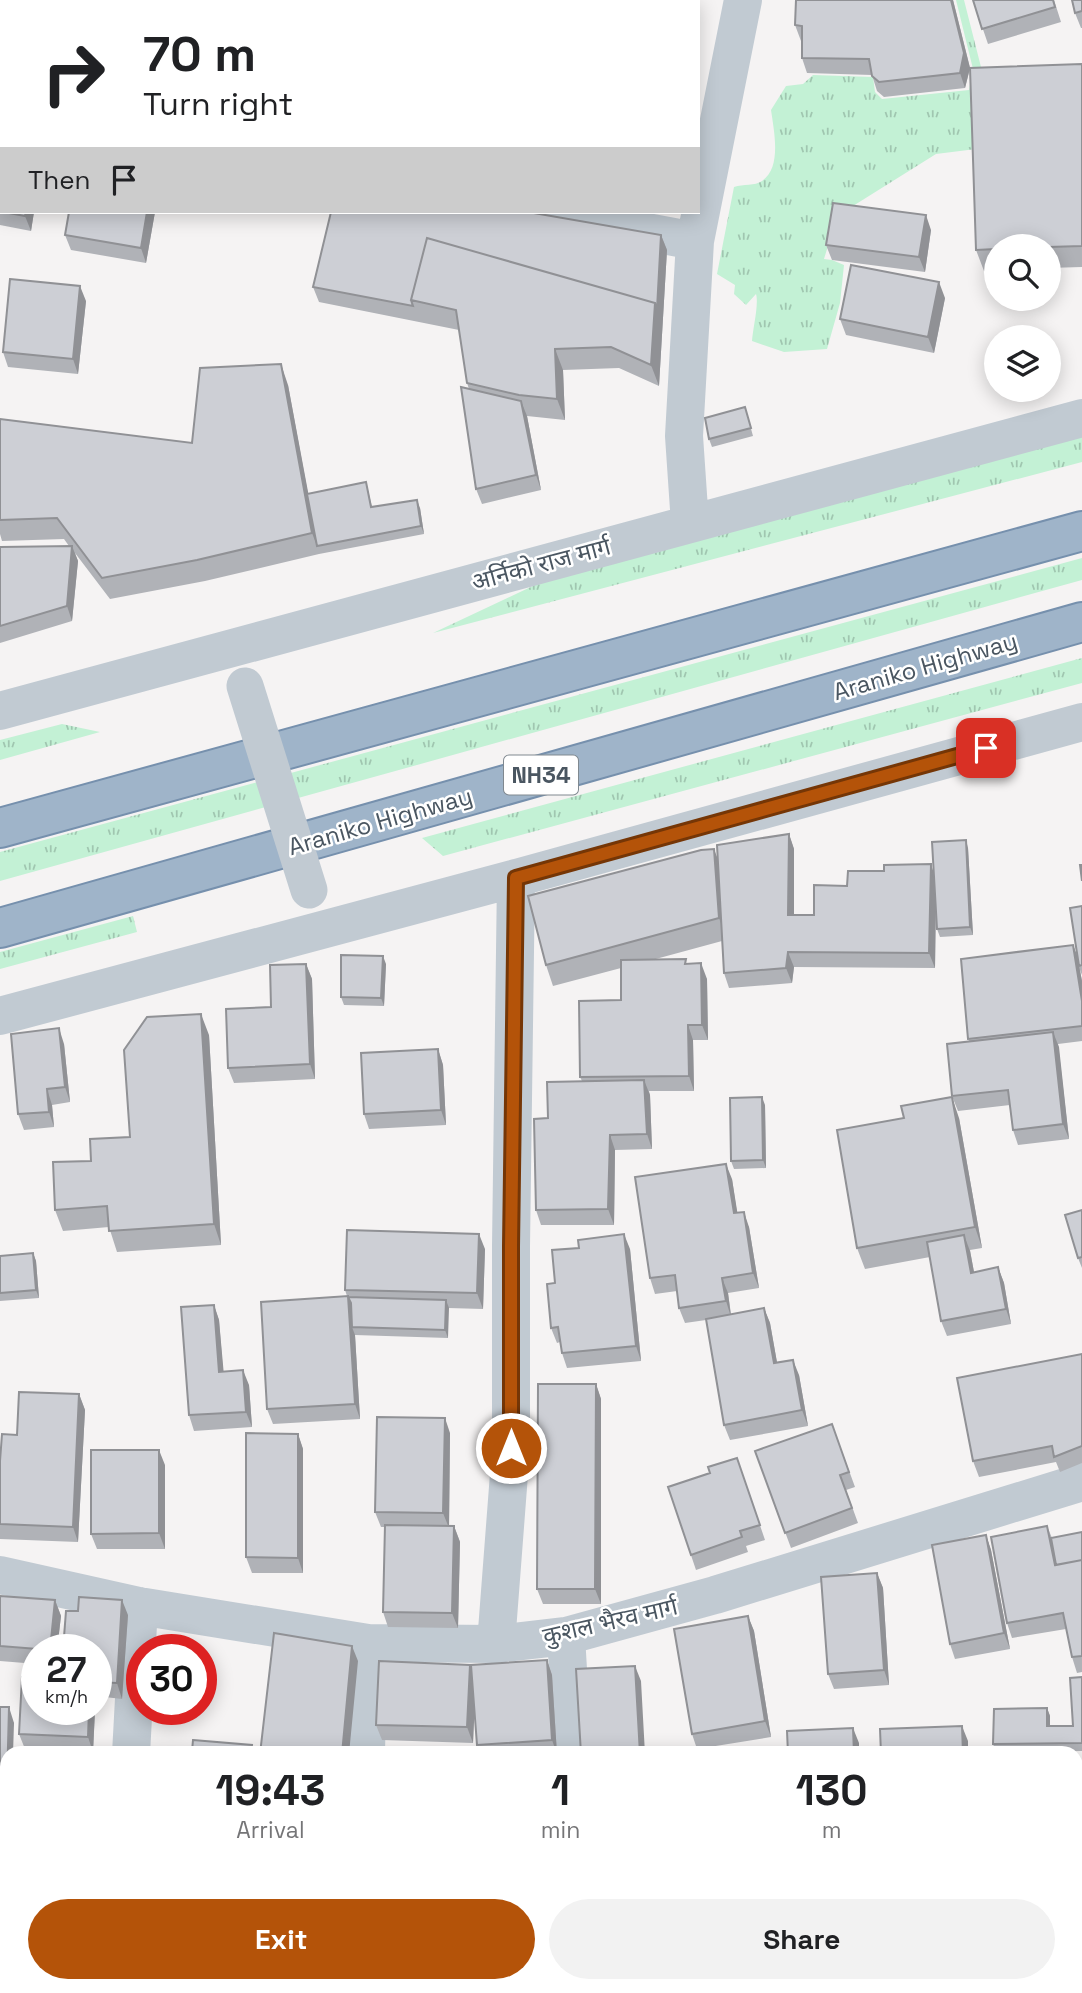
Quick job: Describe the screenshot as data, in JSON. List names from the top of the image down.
{
  "streets": {
    "highway": ["Araniko Highway", "NH34"],
    "street": ["अर्निको राज मार्ग", "कुशल‌ भैरव मार्ग"]
  },
  "page": {
    "turn": ["70 m", "Turn right"],
    "then": "Then",
    "speed": "27 km/h",
    "limit": "30",
    "eta": [
      "19:43",
      "Arrival",
      "1",
      "min",
      "130",
      "m"
    ],
    "buttons": ["Exit", "Share"]
  }
}
